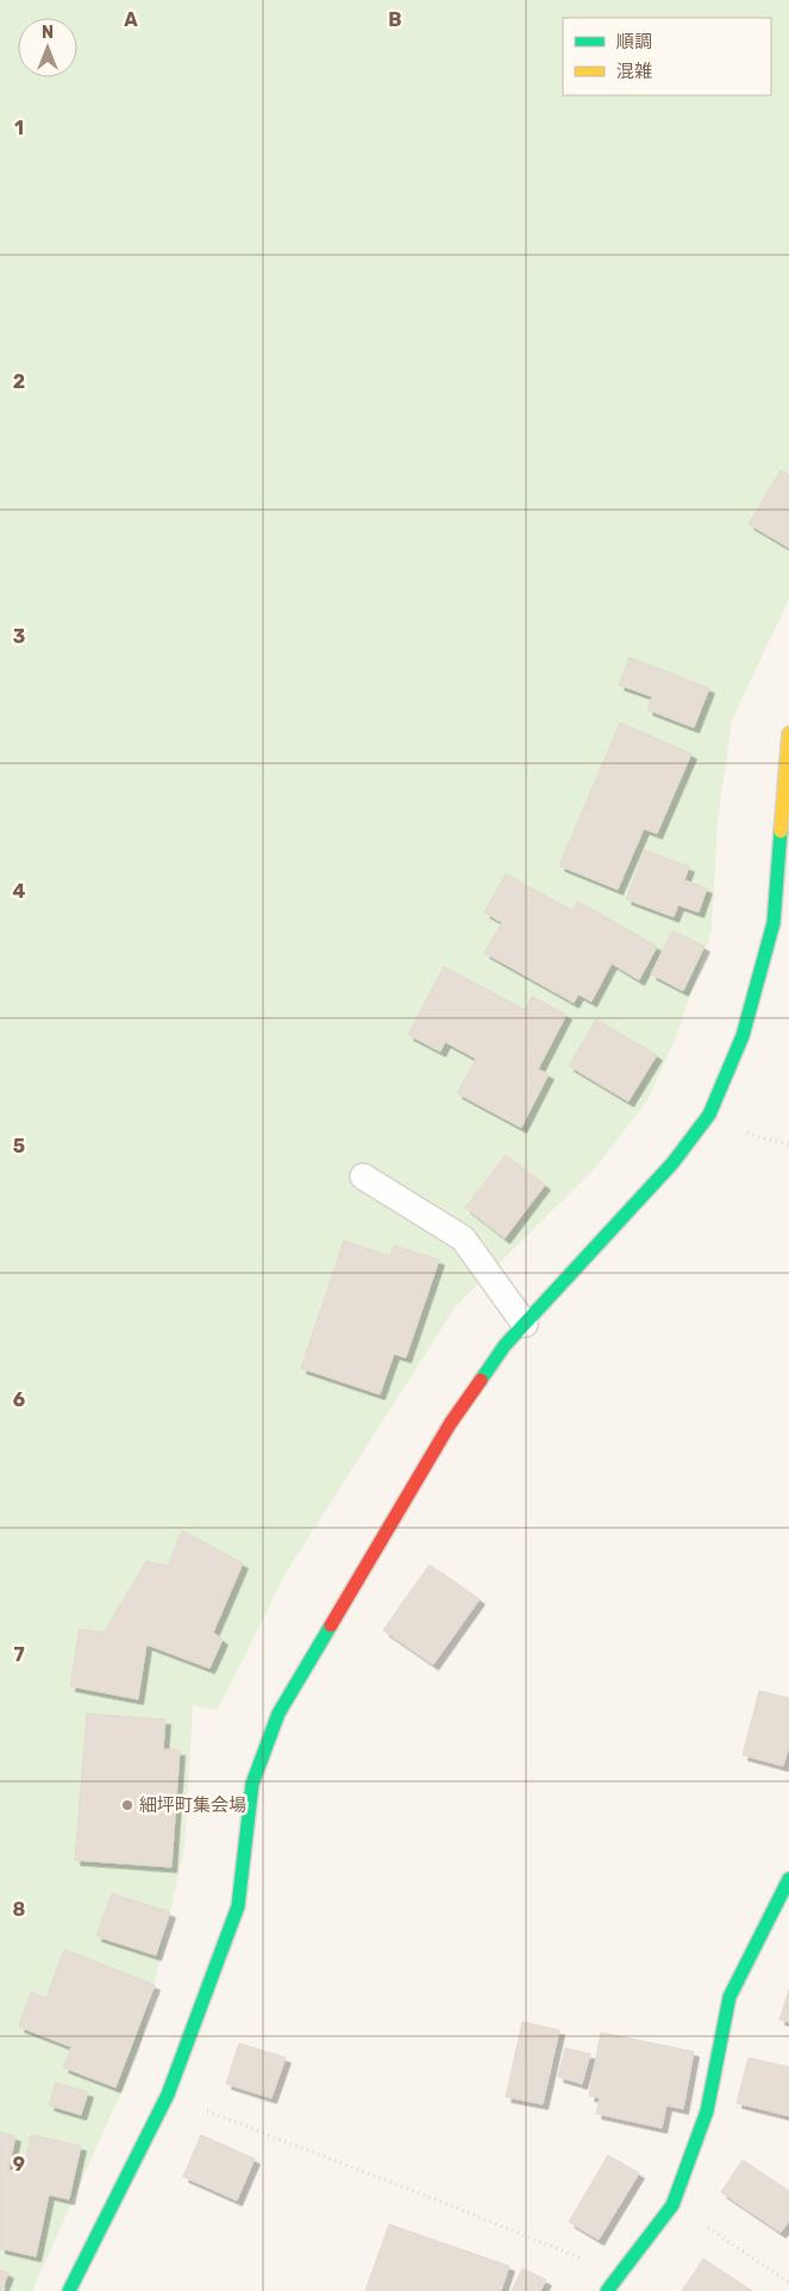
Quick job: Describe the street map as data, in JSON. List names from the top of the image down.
{
  "places": ["細坪町集会場"],
  "legend": ["順調", "混雑"],
  "north": "top",
  "grid": {
    "columns": ["A", "B"],
    "rows": [
      "1",
      "2",
      "3",
      "4",
      "5",
      "6",
      "7",
      "8",
      "9"
    ]
  }
}
